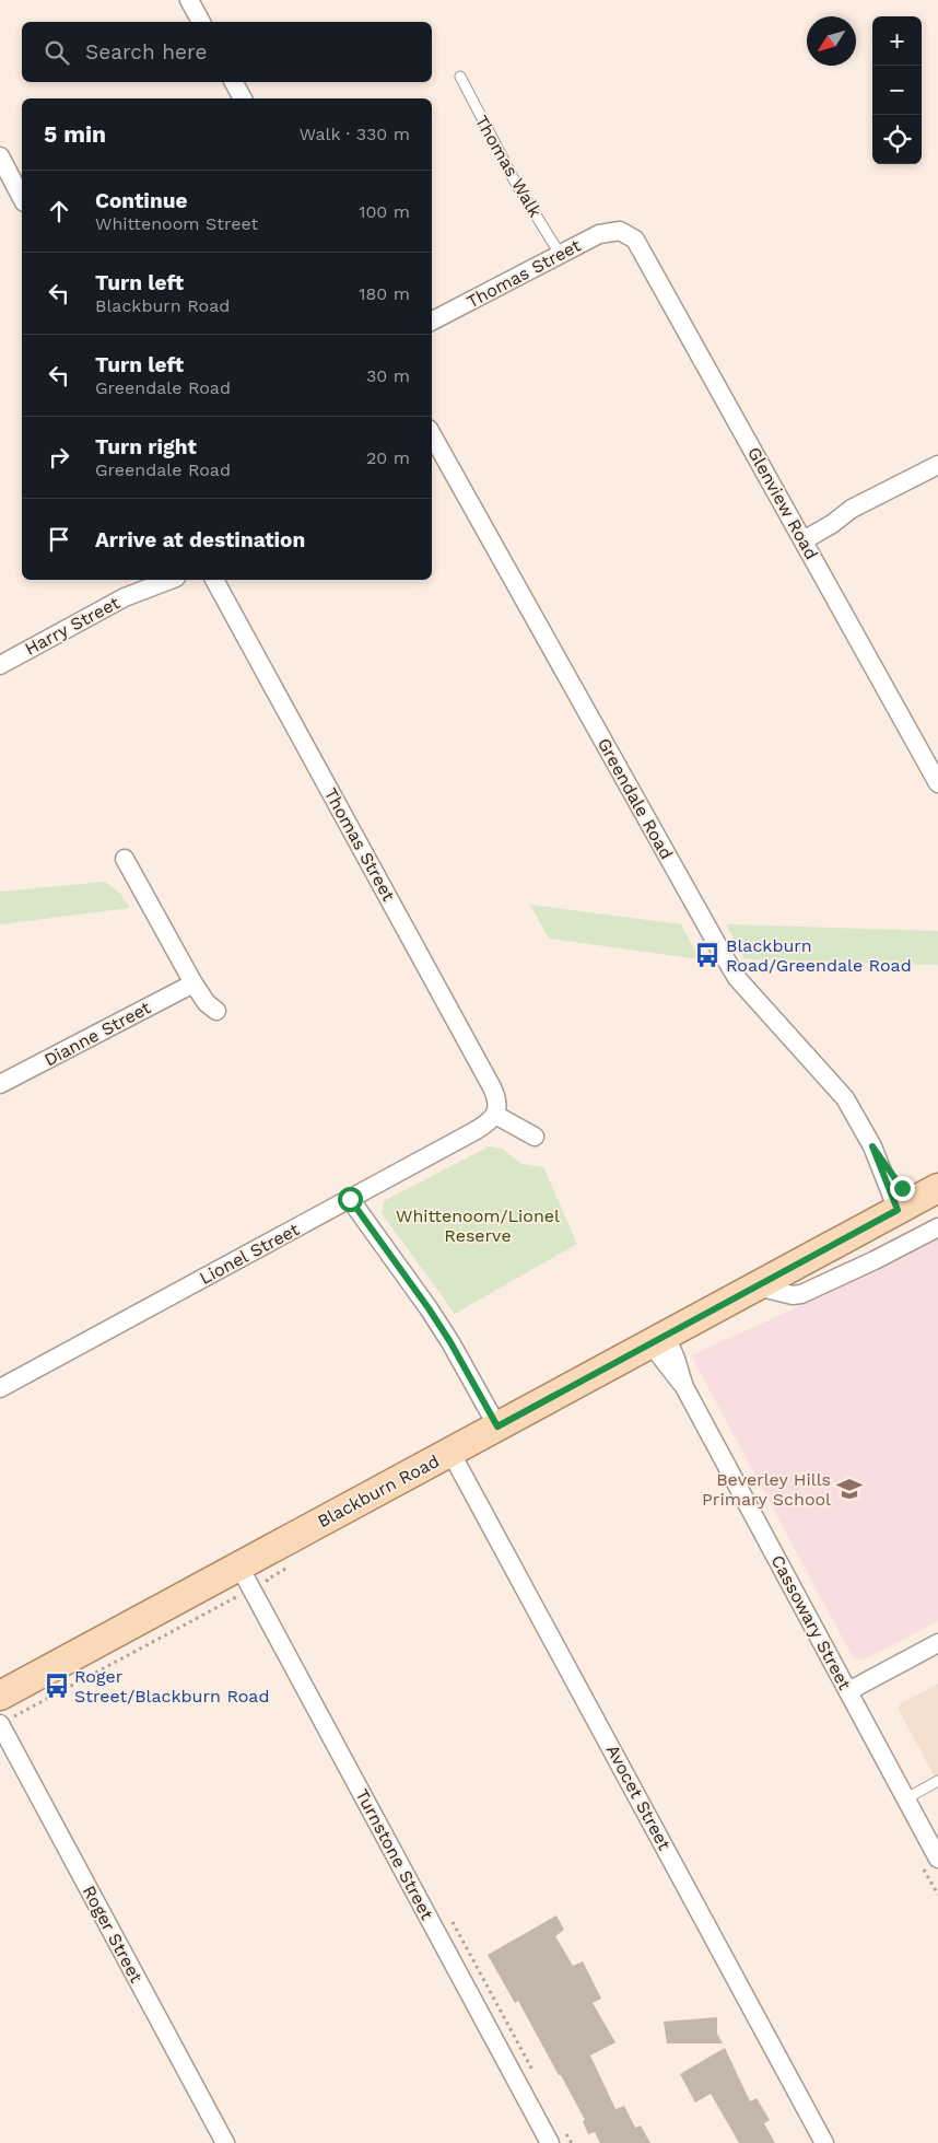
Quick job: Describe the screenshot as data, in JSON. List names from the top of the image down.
{
  "streets": {
    "main road": ["Blackburn Road"],
    "street": [
      "Thomas Street",
      "Glenview Road",
      "Harry Street",
      "Greendale Road",
      "Dianne Street",
      "Lionel Street",
      "Cassowary Street",
      "Avocet Street",
      "Turnstone Street",
      "Roger Street"
    ],
    "lane": ["Thomas Walk"]
  },
  "crossings": [
    ["Thomas Walk", "Thomas Street"],
    ["Thomas Street", "Glenview Road"],
    ["Thomas Street", "Lionel Street"],
    ["Greendale Road", "Blackburn Road"],
    ["Blackburn Road", "Cassowary Street"],
    ["Blackburn Road", "Avocet Street"],
    ["Blackburn Road", "Turnstone Street"]
  ],
  "parks": ["Whittenoom/Lionel Reserve"],
  "places": {
    "bus stop": ["Blackburn Road/Greendale Road", "Roger Street/Blackburn Road"],
    "school or university": ["Beverley Hills Primary School"]
  },
  "north": "bottom left",
  "page": {
    "map_buttons": ["+", "−"],
    "search": "Search here",
    "heading": ["5 min", "Walk · 330 m"],
    "list": [
      ["Continue", "Whittenoom Street", "100 m"],
      ["Turn left", "Blackburn Road", "180 m"],
      ["Turn left", "Greendale Road", "30 m"],
      ["Turn right", "Greendale Road", "20 m"],
      "Arrive at destination"
    ]
  }
}
